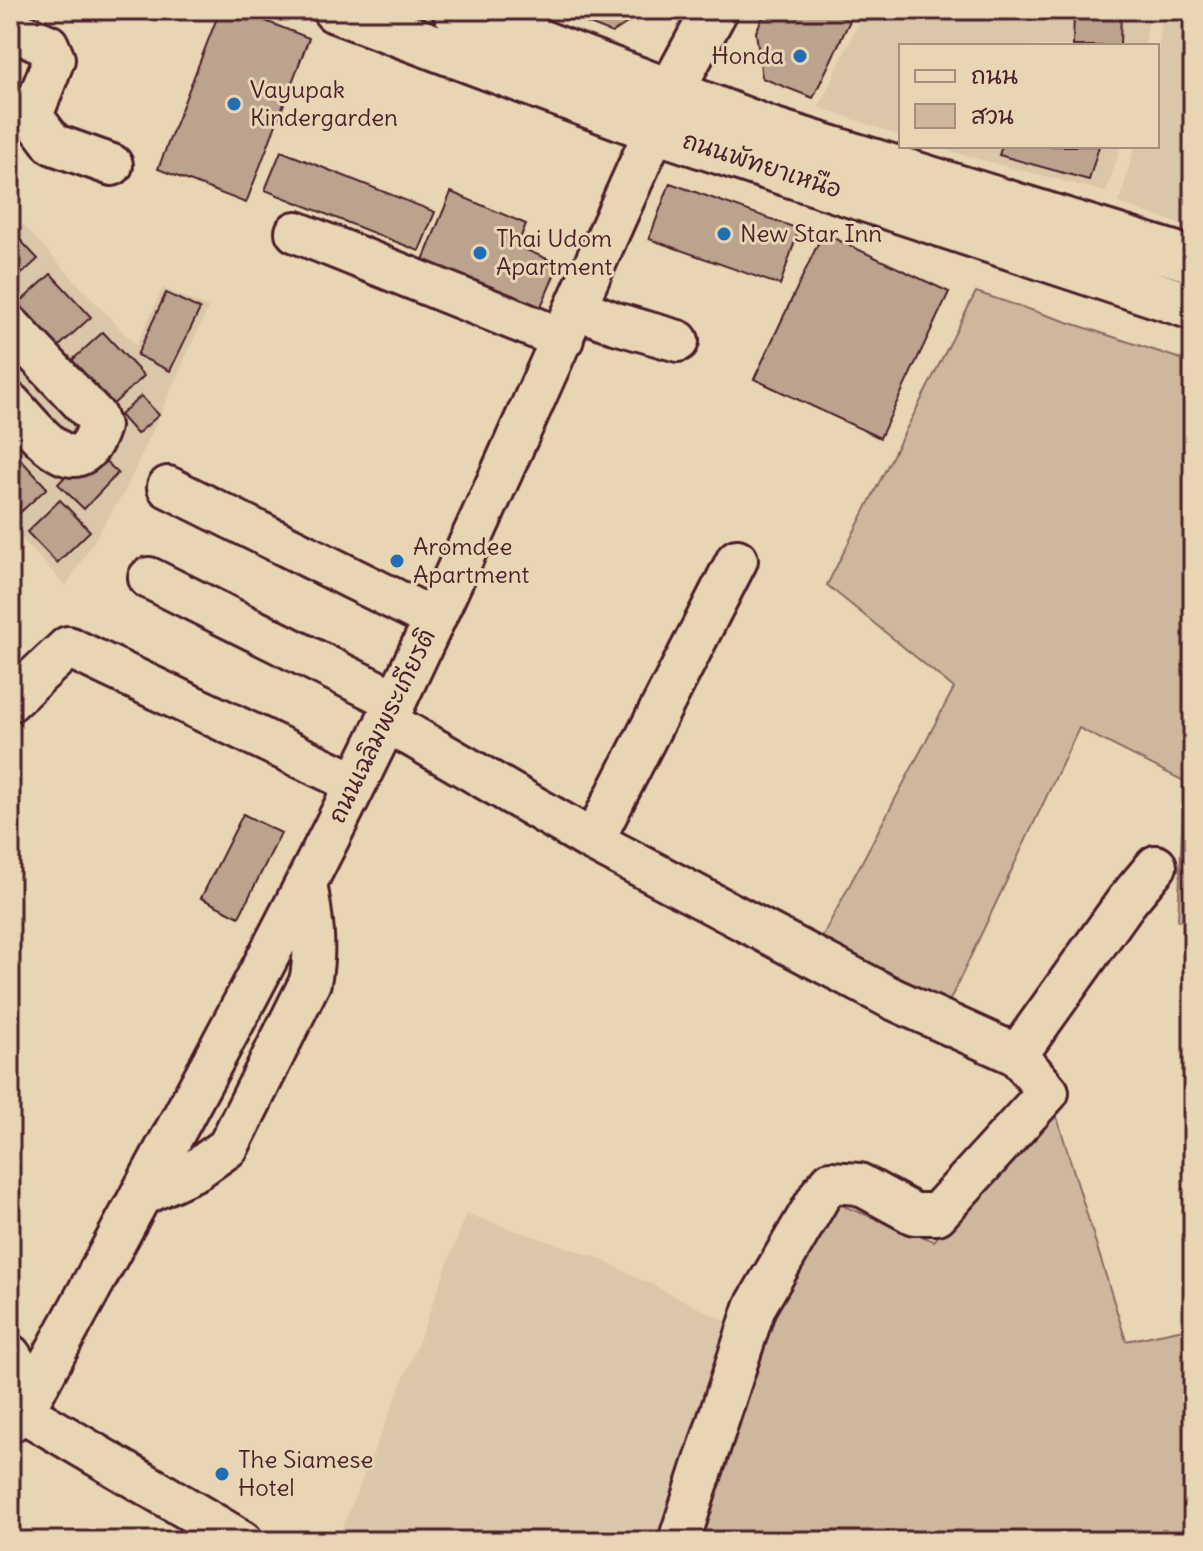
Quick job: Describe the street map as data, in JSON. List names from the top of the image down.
{
  "streets": {
    "main road": ["ถนนพัทยาเหนือ", "ถนนเฉลิมพระเกียรติ"]
  },
  "crossings": [
    ["ถนนพัทยาเหนือ", "ถนนเฉลิมพระเกียรติ"]
  ],
  "places": [
    "Honda",
    "Vayupak Kindergarden",
    "New Star Inn",
    "Thai Udom Apartment",
    "Aromdee Apartment",
    "The Siamese Hotel"
  ],
  "legend": ["ถนน", "สวน"]
}
